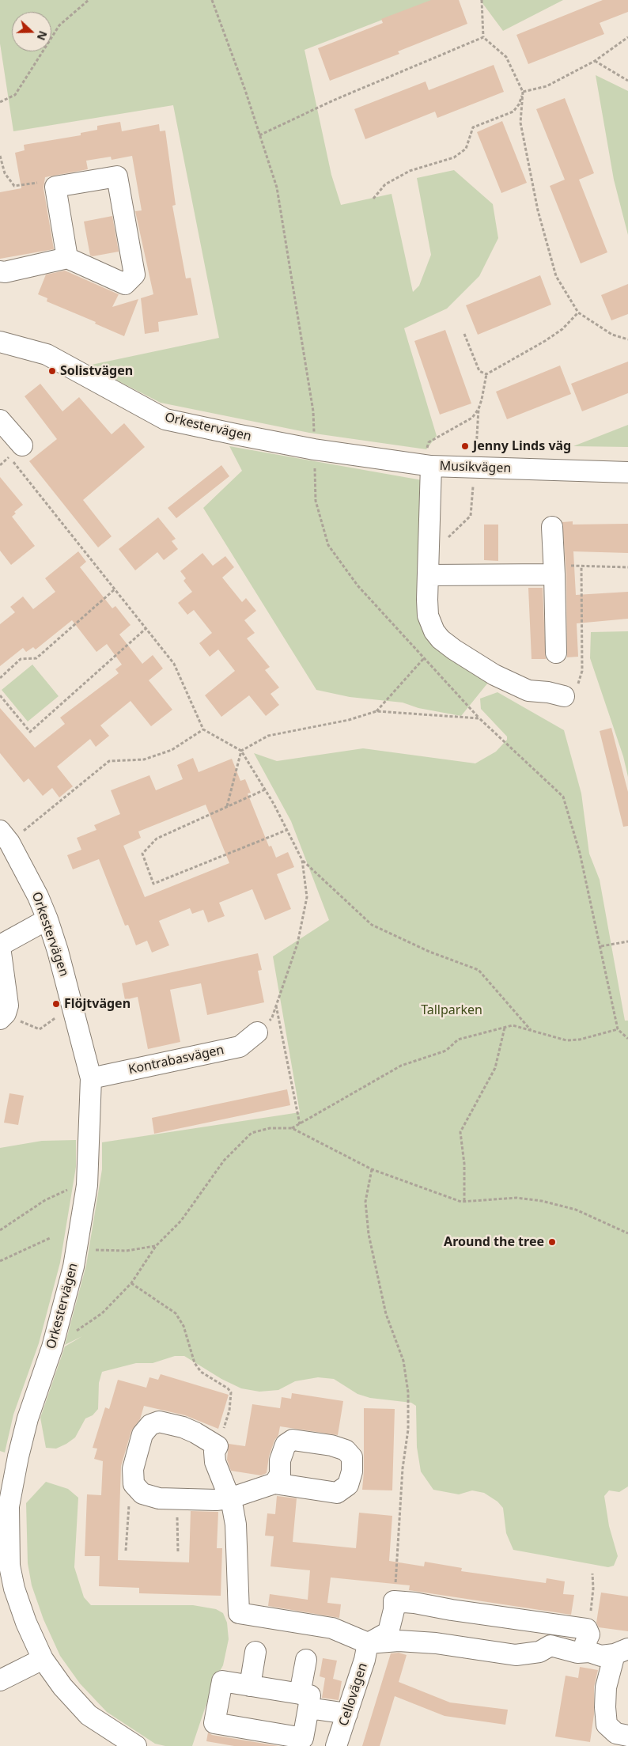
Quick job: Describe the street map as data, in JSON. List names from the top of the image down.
{
  "streets": {
    "street": [
      "Orkestervägen",
      "Musikvägen",
      "Kontrabasvägen",
      "Cellovägen"
    ]
  },
  "crossings": [
    ["Orkestervägen", "Musikvägen"],
    ["Orkestervägen", "Kontrabasvägen"]
  ],
  "parks": ["Tallparken"],
  "places": [
    "Solistvägen",
    "Jenny Linds väg",
    "Flöjtvägen",
    "Around the tree"
  ],
  "north": "right"
}
